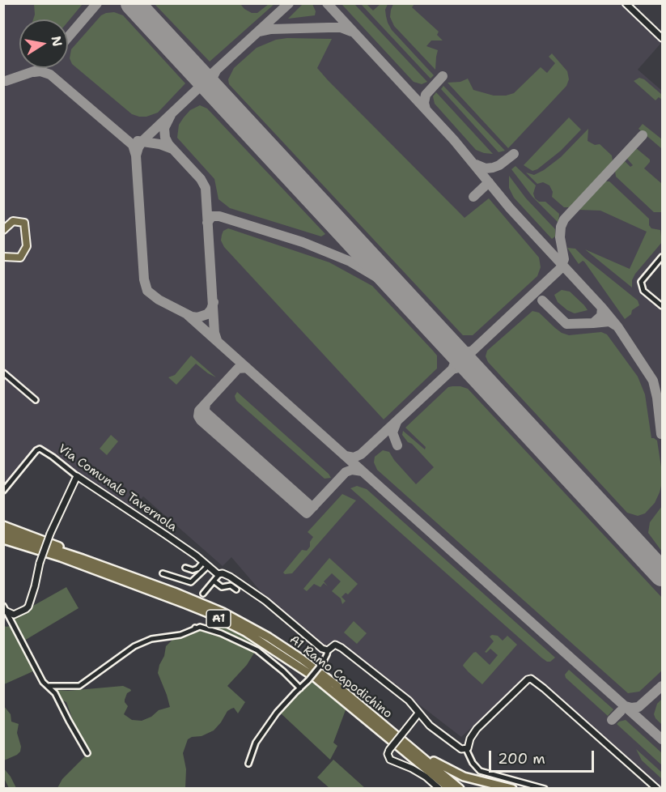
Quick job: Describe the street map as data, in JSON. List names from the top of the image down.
{
  "streets": {
    "highway": ["A1", "A1 Ramo Capodichino"],
    "street": ["Via Comunale Tavernola"]
  },
  "scale_bar": "200 m",
  "north": "right"
}
